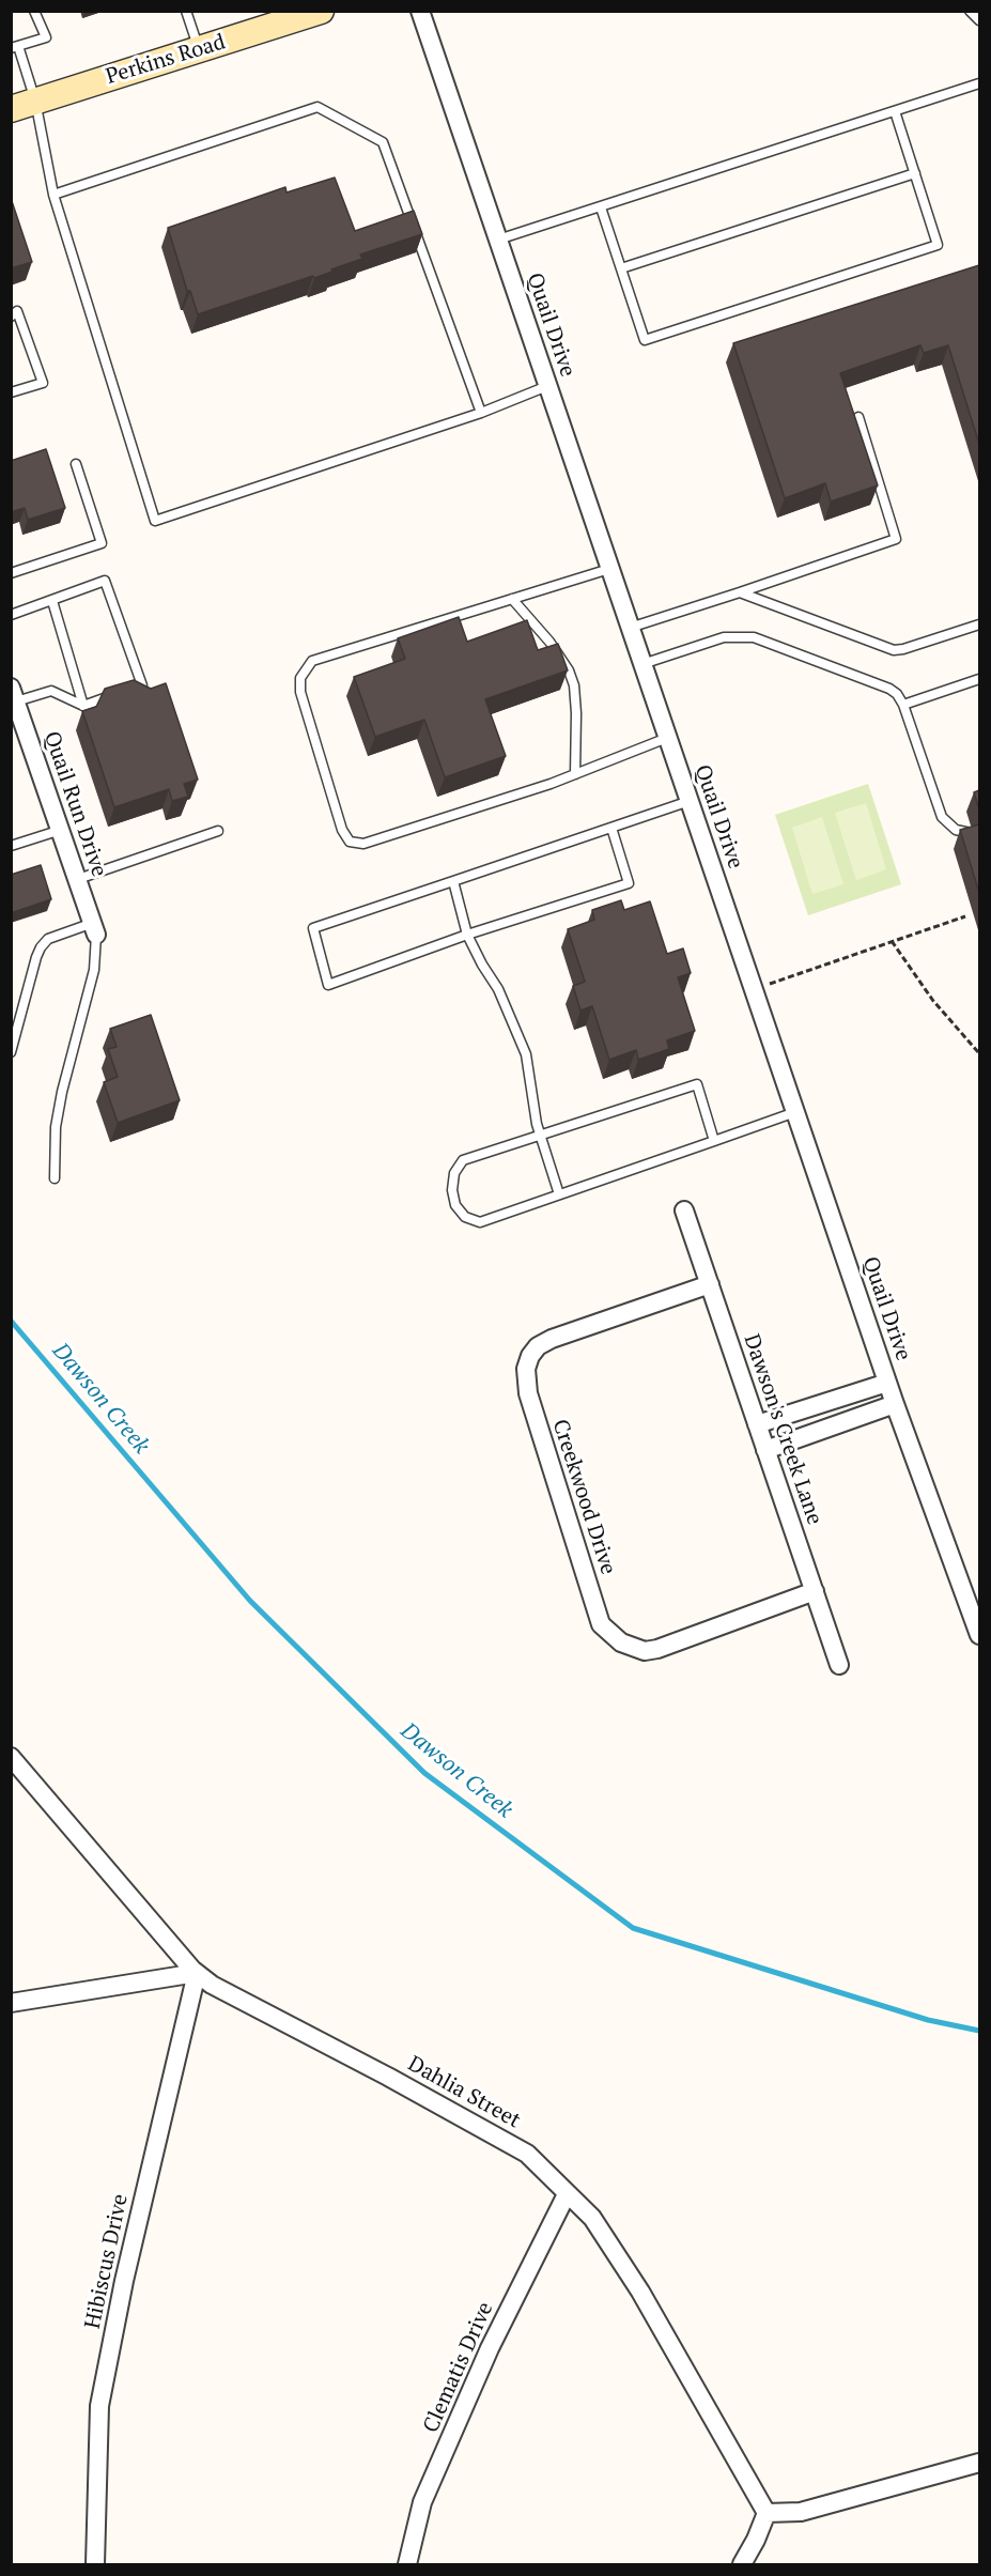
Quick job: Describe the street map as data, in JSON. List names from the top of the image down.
{
  "streets": {
    "main road": ["Perkins Road"],
    "street": [
      "Quail Drive",
      "Quail Run Drive",
      "Dawson's Creek Lane",
      "Creekwood Drive",
      "Dahlia Street",
      "Hibiscus Drive",
      "Clematis Drive"
    ]
  },
  "crossings": [
    ["Dawson's Creek Lane", "Creekwood Drive"],
    ["Dahlia Street", "Hibiscus Drive"],
    ["Dahlia Street", "Clematis Drive"]
  ],
  "water": ["Dawson Creek"]
}
